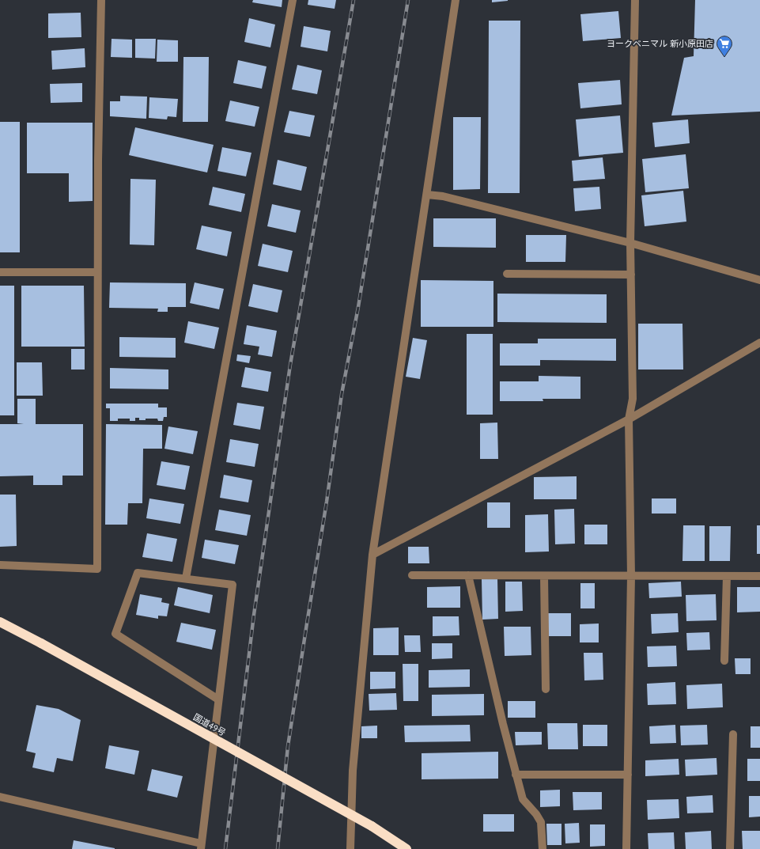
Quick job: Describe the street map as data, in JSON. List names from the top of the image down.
{
  "streets": {
    "highway": ["国道49号"]
  },
  "places": {
    "supermarket": ["ヨークベニマル 新小原田店"]
  }
}
